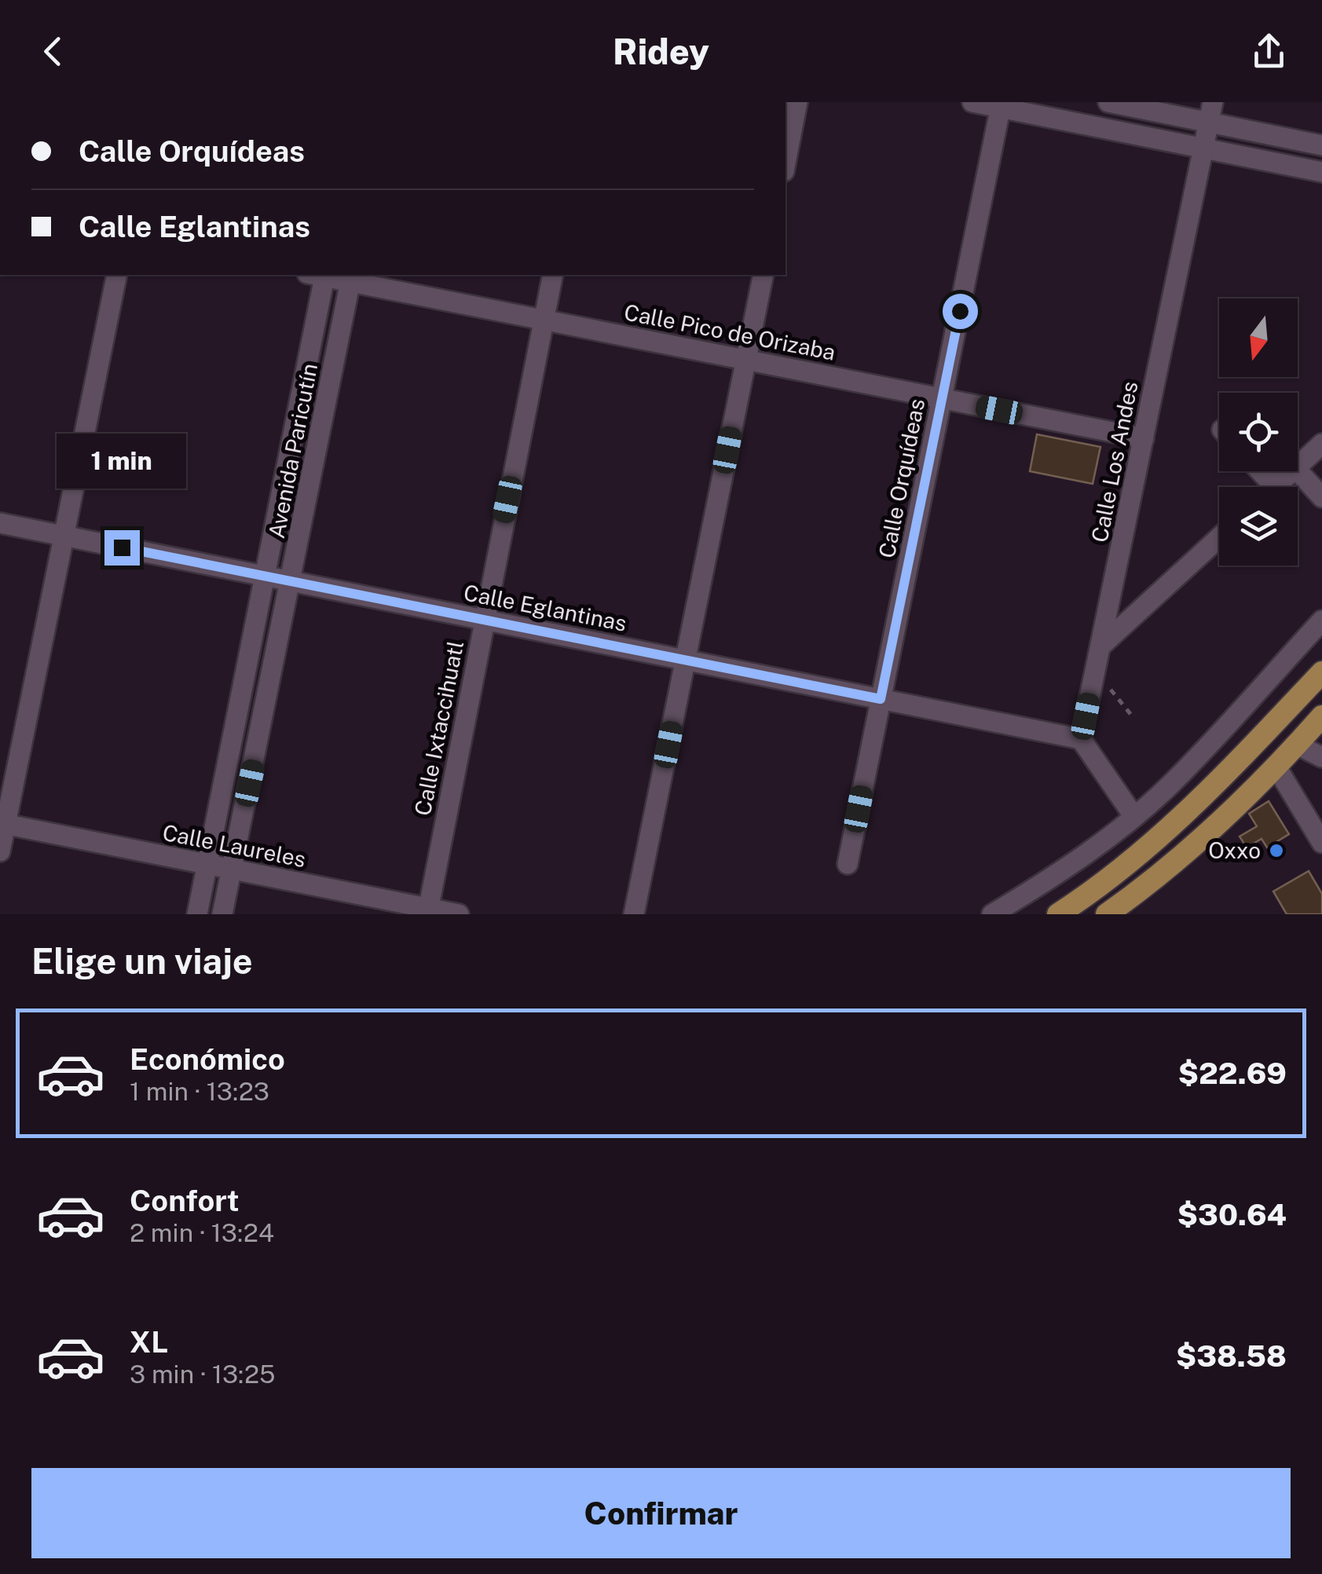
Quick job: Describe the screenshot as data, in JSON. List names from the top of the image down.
{
  "streets": {
    "street": [
      "Calle Pico de Orizaba",
      "Avenida Paricutín",
      "Calle Los Andes",
      "Calle Orquídeas",
      "Calle Eglantinas",
      "Calle Ixtaccihuatl",
      "Calle Laureles"
    ]
  },
  "crossings": [
    ["Calle Pico de Orizaba", "Avenida Paricutín"],
    ["Calle Pico de Orizaba", "Calle Los Andes"],
    ["Calle Pico de Orizaba", "Calle Orquídeas"],
    ["Calle Pico de Orizaba", "Calle Ixtaccihuatl"],
    ["Avenida Paricutín", "Calle Eglantinas"],
    ["Avenida Paricutín", "Calle Laureles"],
    ["Calle Los Andes", "Calle Eglantinas"],
    ["Calle Orquídeas", "Calle Eglantinas"],
    ["Calle Eglantinas", "Calle Ixtaccihuatl"],
    ["Calle Ixtaccihuatl", "Calle Laureles"]
  ],
  "places": ["Oxxo"],
  "north": "bottom",
  "page": {
    "header": "Ridey",
    "banner": ["Calle Orquídeas", "Calle Eglantinas"],
    "bubble": "1 min",
    "heading": "Elige un viaje",
    "list": [
      {
        "name": "Económico",
        "note": "1 min · 13:23",
        "value": "$22.69"
      },
      {
        "name": "Confort",
        "note": "2 min · 13:24",
        "value": "$30.64"
      },
      {
        "name": "XL",
        "note": "3 min · 13:25",
        "value": "$38.58"
      }
    ],
    "buttons": "Confirmar"
  }
}
